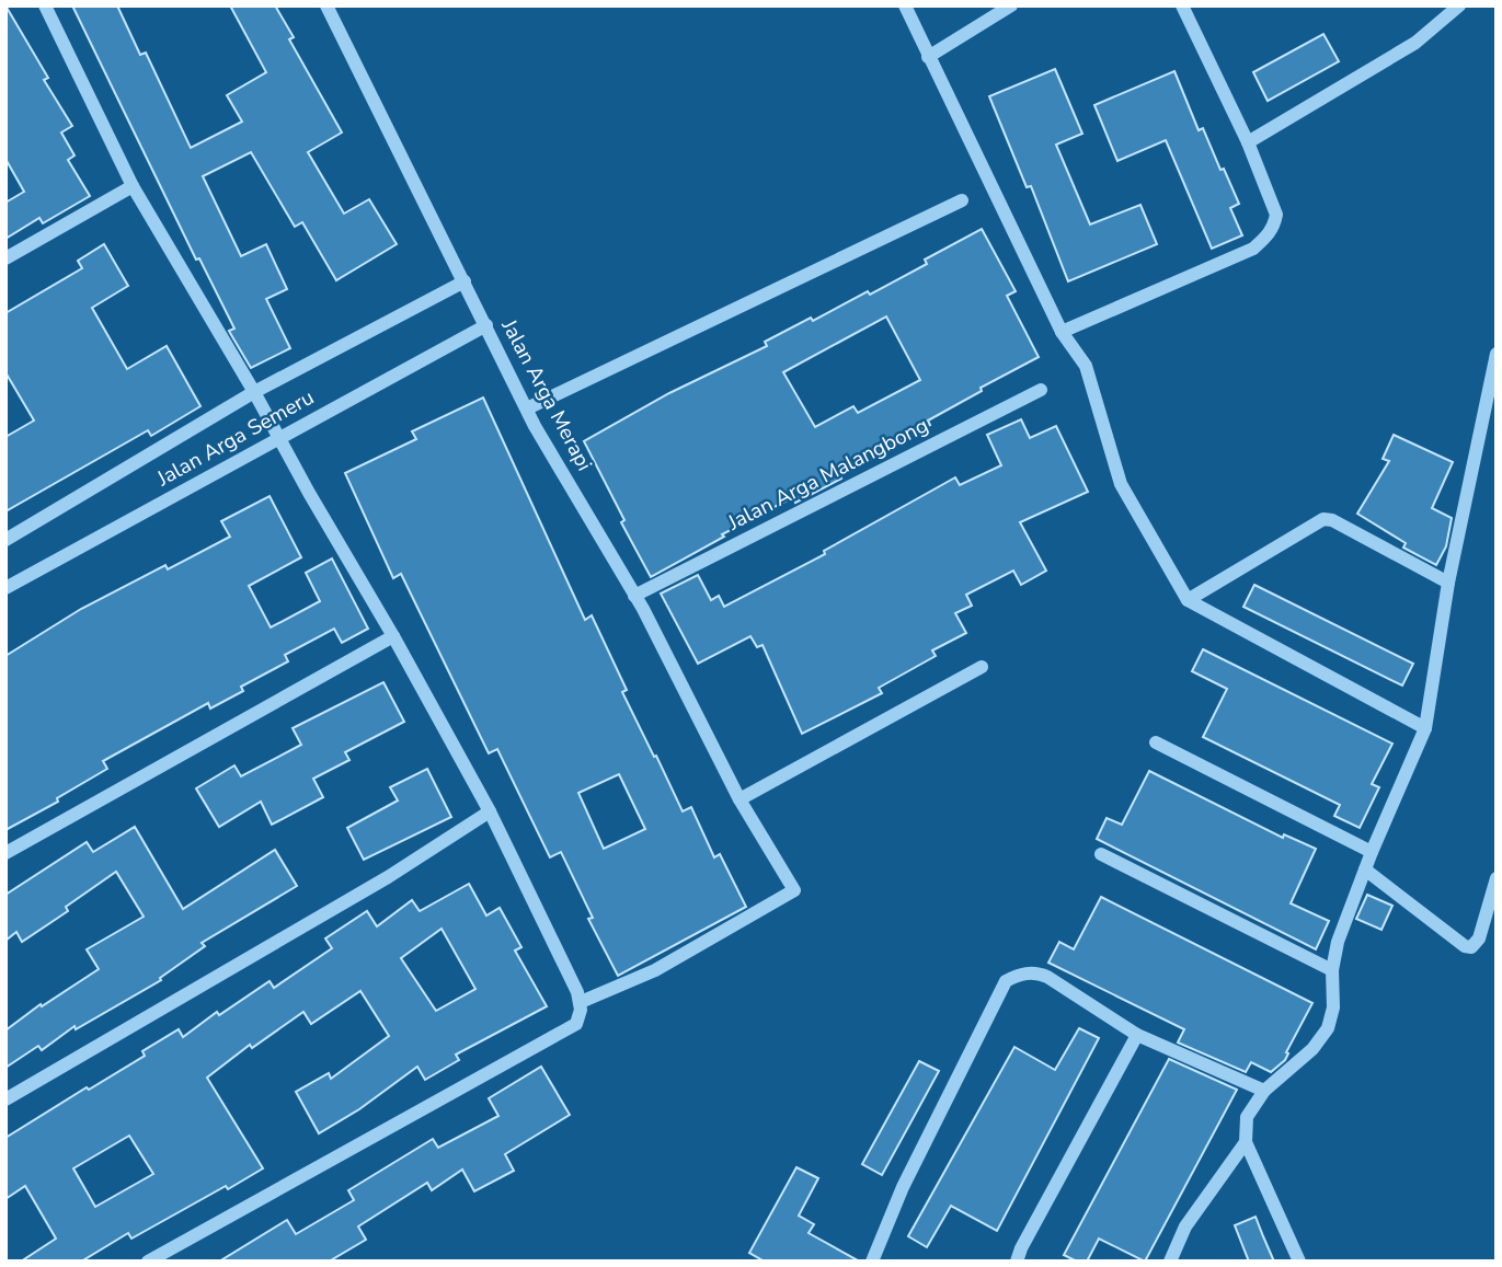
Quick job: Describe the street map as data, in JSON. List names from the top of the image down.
{
  "streets": {
    "street": ["Jalan Arga Merapi", "Jalan Arga Semeru", "Jalan Arga Malangbong"]
  },
  "crossings": [
    ["Jalan Arga Merapi", "Jalan Arga Semeru"],
    ["Jalan Arga Merapi", "Jalan Arga Malangbong"]
  ]
}
